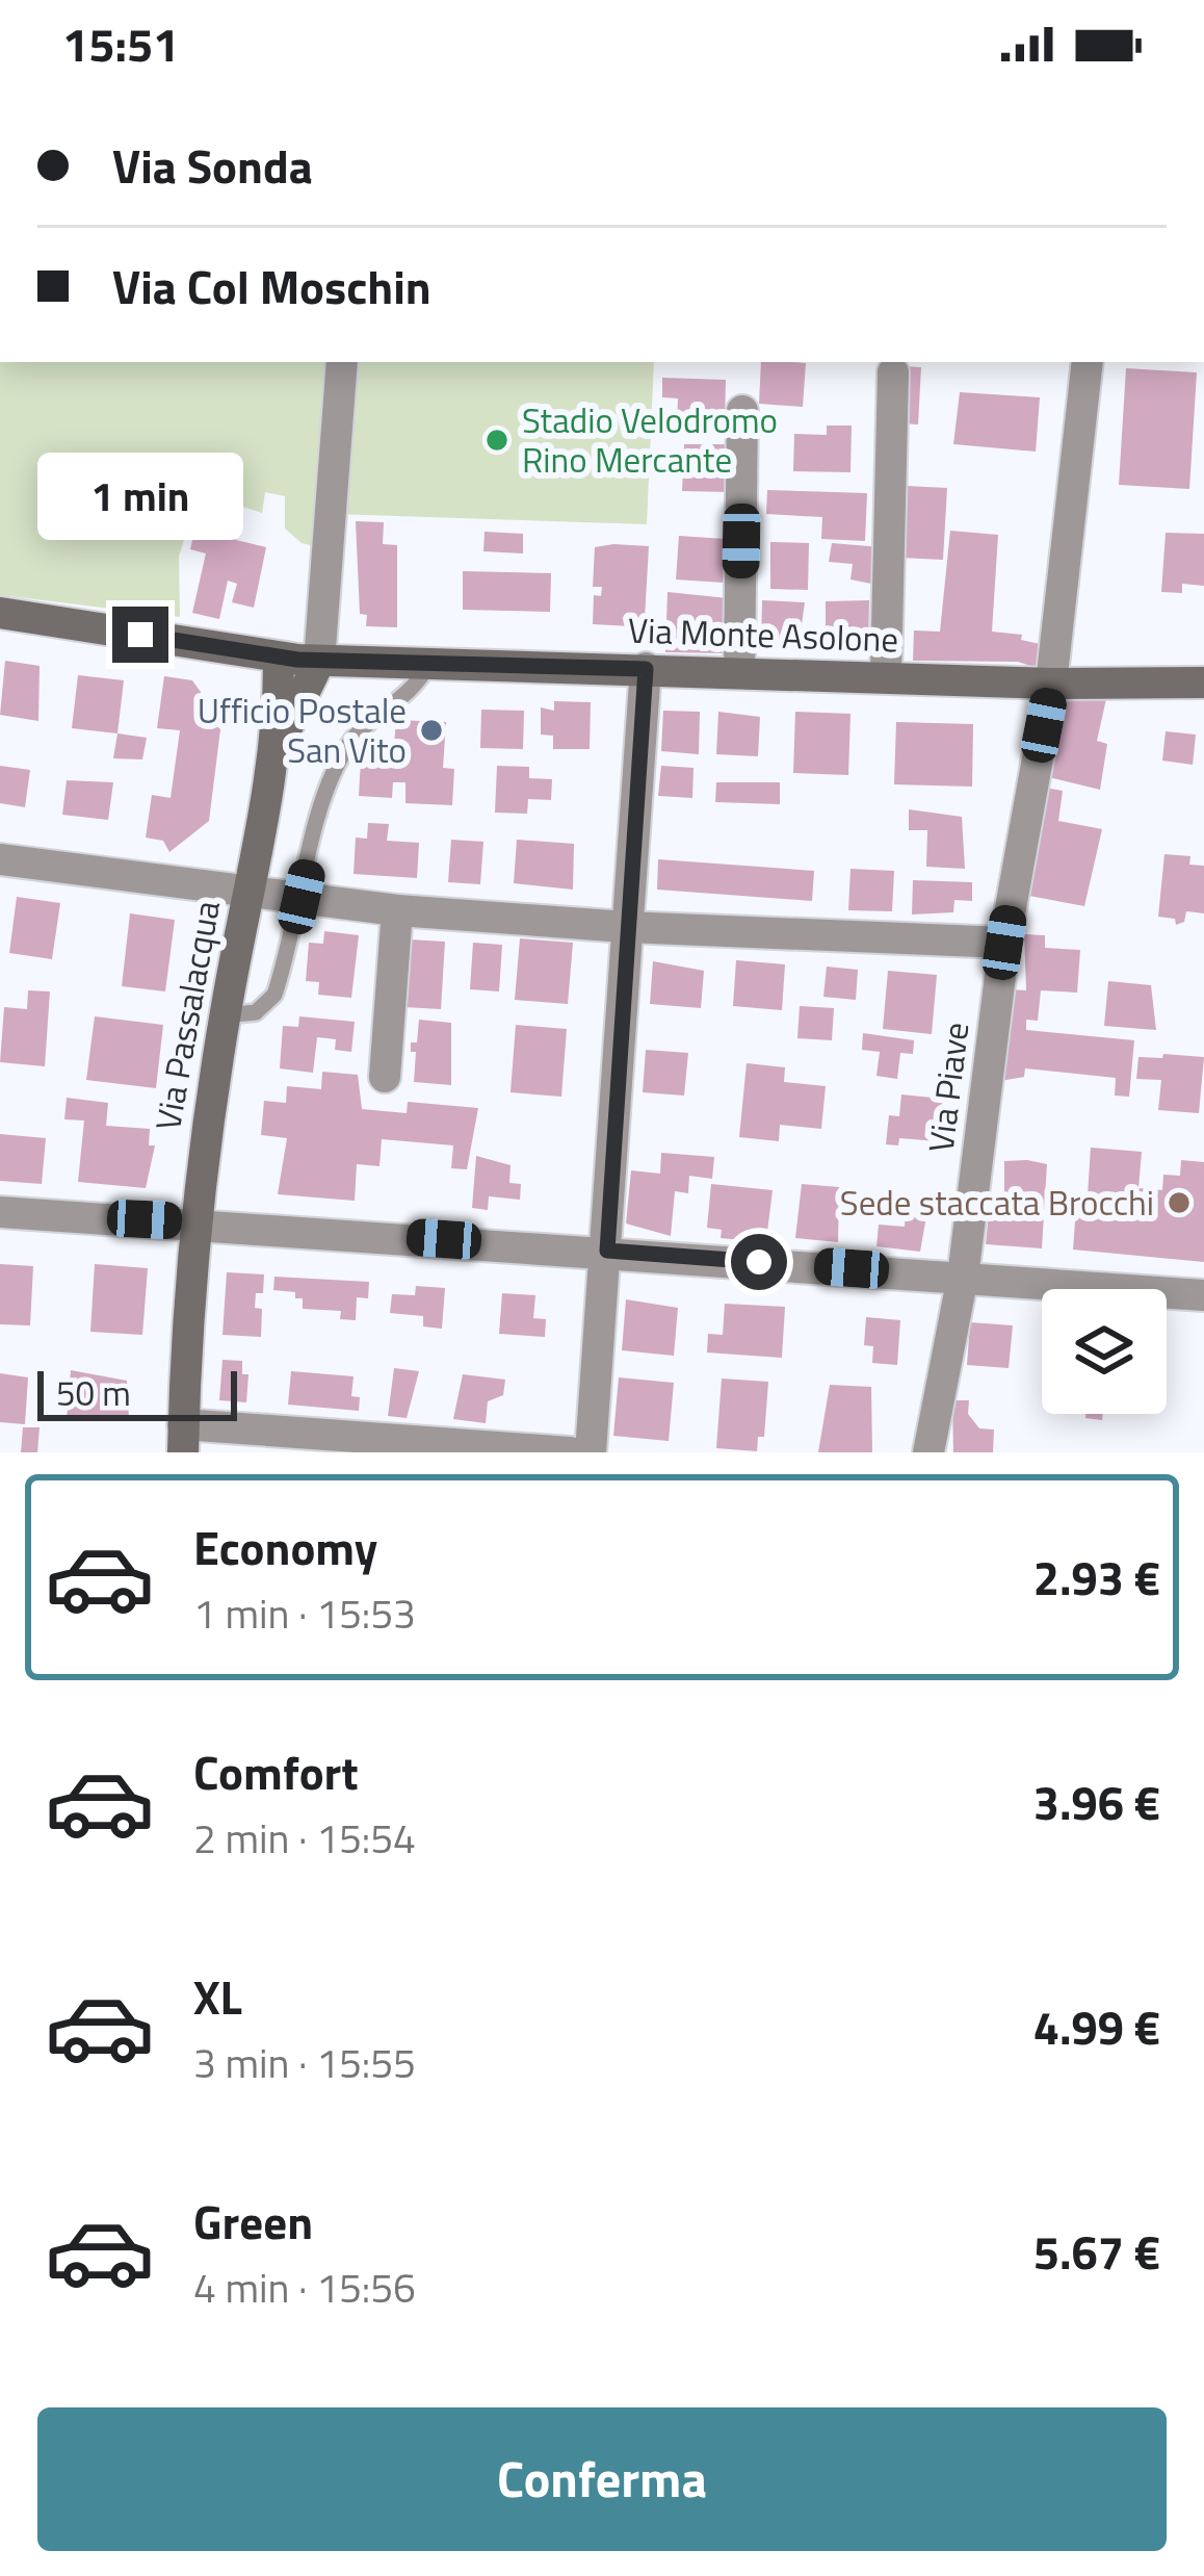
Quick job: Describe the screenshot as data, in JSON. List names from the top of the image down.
{
  "streets": {
    "street": ["Via Monte Asolone", "Via Passalacqua", "Via Piave"]
  },
  "crossings": [
    ["Via Monte Asolone", "Via Piave"]
  ],
  "places": ["Stadio Velodromo Rino Mercante", "Ufficio Postale San Vito", "Sede staccata Brocchi"],
  "scale_bar": "50 m",
  "page": {
    "status": "15:51",
    "banner": ["Via Sonda", "Via Col Moschin"],
    "bubble": "1 min",
    "scale": "50 m",
    "list": [
      {
        "name": "Economy",
        "note": "1 min · 15:53",
        "value": "2.93 €"
      },
      {
        "name": "Comfort",
        "note": "2 min · 15:54",
        "value": "3.96 €"
      },
      {
        "name": "XL",
        "note": "3 min · 15:55",
        "value": "4.99 €"
      },
      {
        "name": "Green",
        "note": "4 min · 15:56",
        "value": "5.67 €"
      }
    ],
    "buttons": "Conferma"
  }
}
